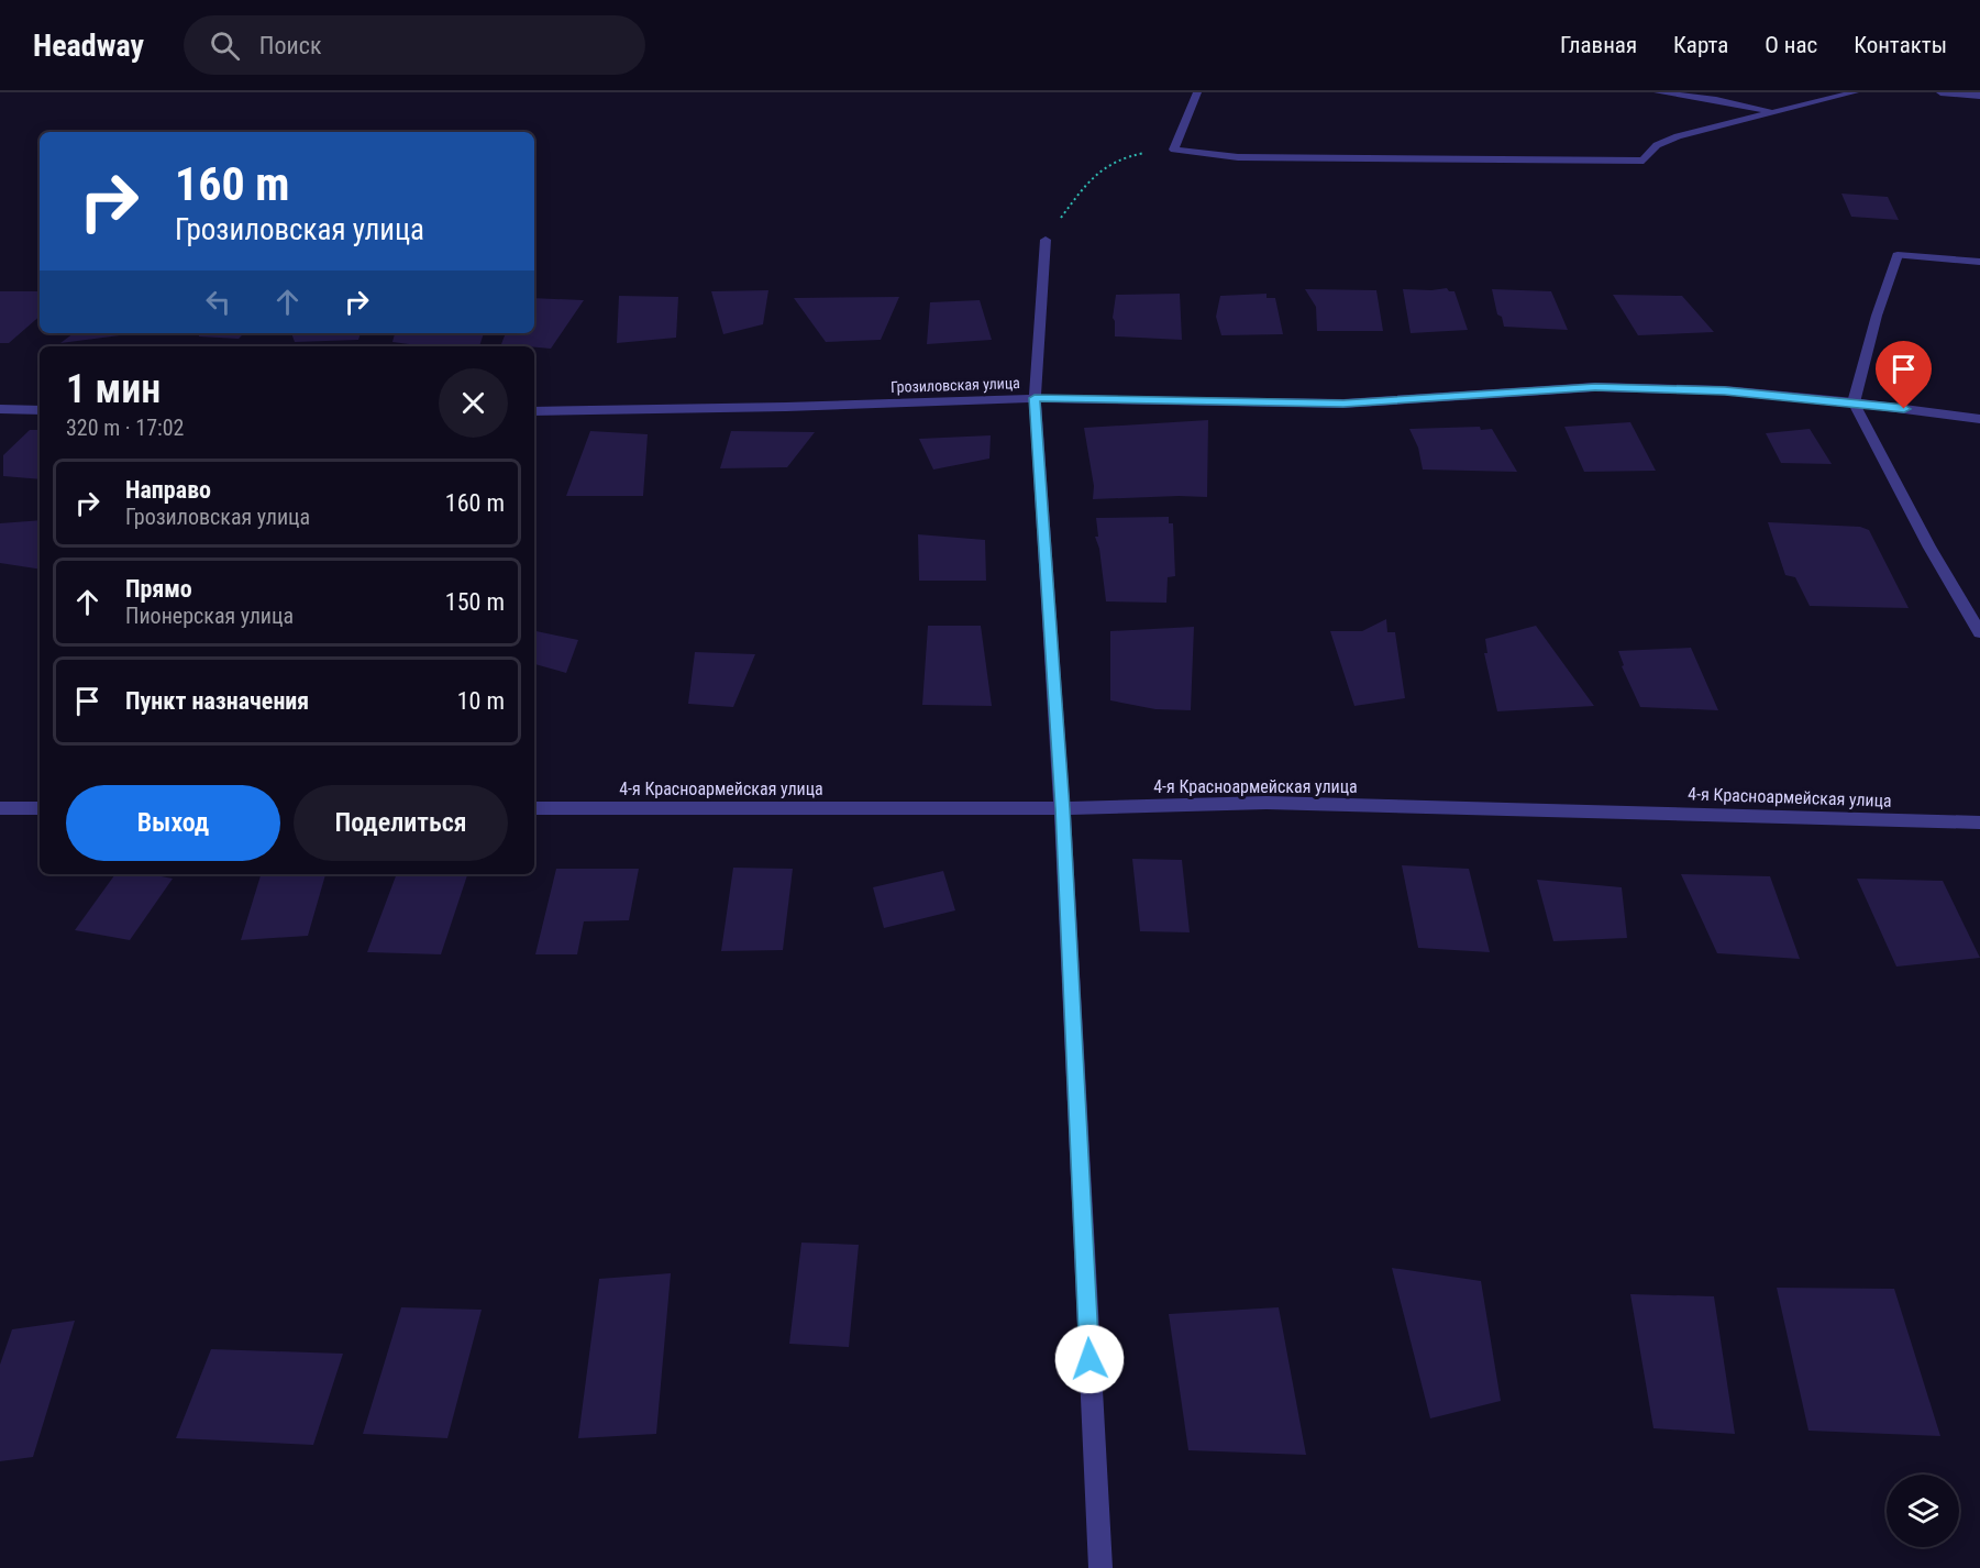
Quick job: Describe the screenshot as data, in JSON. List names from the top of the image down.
{
  "streets": {
    "street": ["Грозиловская улица", "4-я Красноармейская улица"]
  },
  "page": {
    "header": "Headway",
    "search": "Поиск",
    "nav": [
      "Главная",
      "Карта",
      "О нас",
      "Контакты"
    ],
    "turn": ["160 m", "Грозиловская улица"],
    "heading": ["1 мин", "320 m · 17:02"],
    "list": [
      {
        "name": "Направо",
        "note": "Грозиловская улица",
        "value": "160 m"
      },
      {
        "name": "Прямо",
        "note": "Пионерская улица",
        "value": "150 m"
      },
      {
        "name": "Пункт назначения",
        "value": "10 m"
      }
    ],
    "buttons": ["Выход", "Поделиться"]
  }
}
